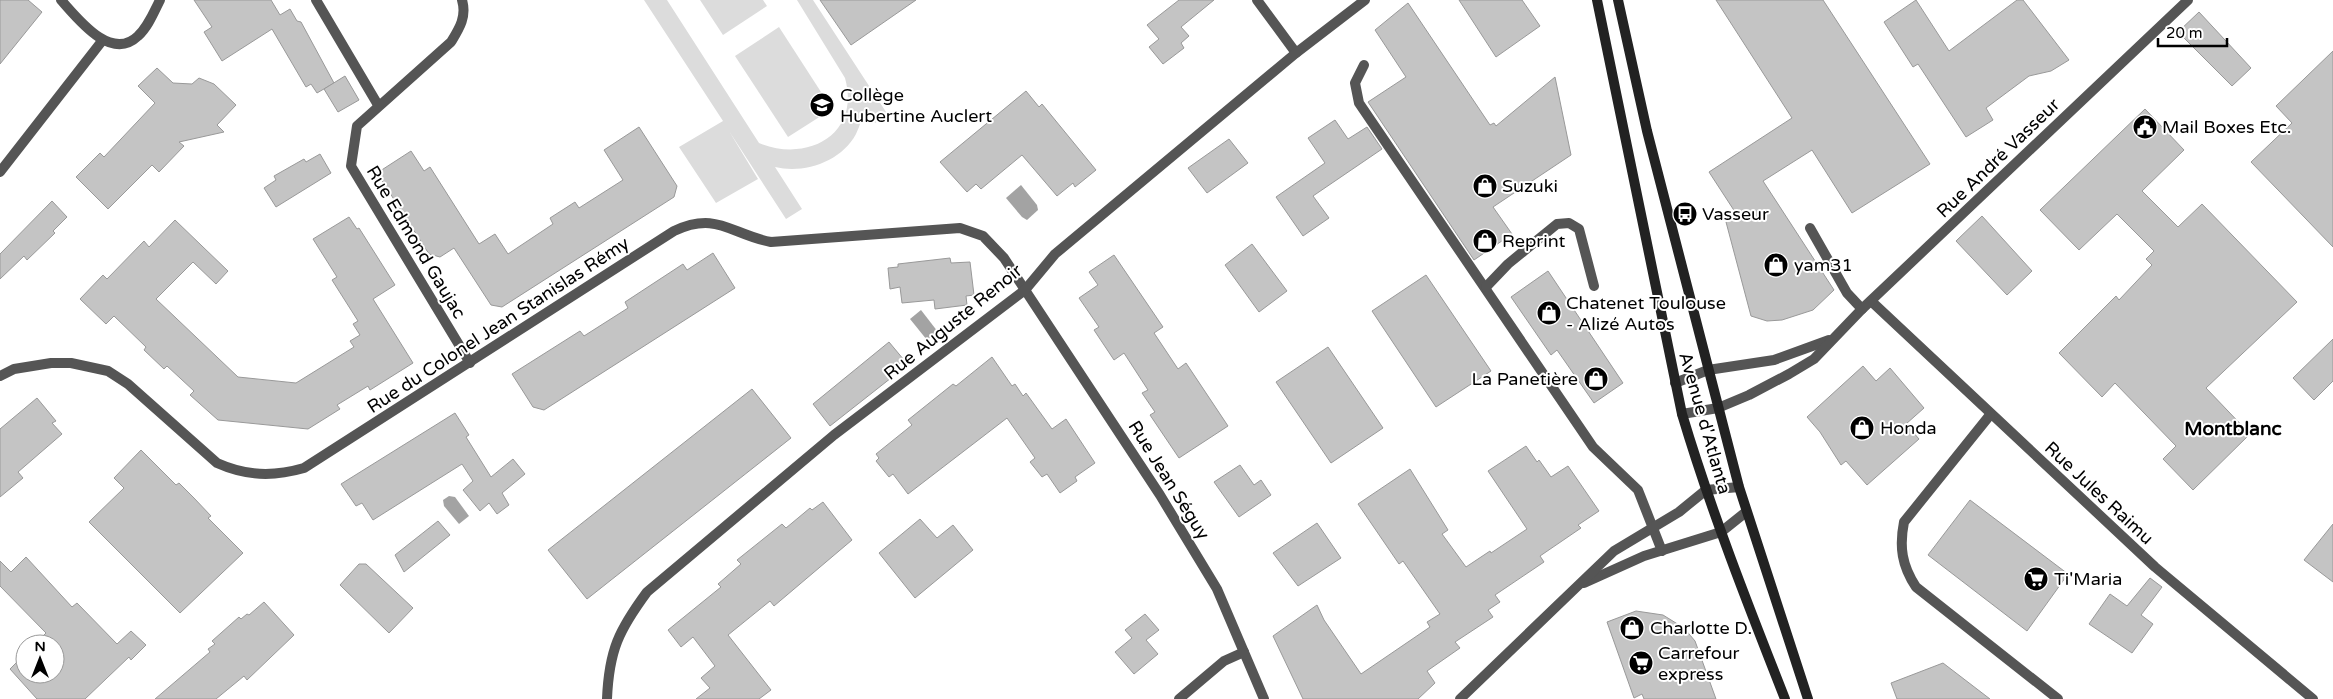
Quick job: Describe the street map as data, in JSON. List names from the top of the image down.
{
  "streets": {
    "main road": ["Avenue d'Atlanta"],
    "street": [
      "Rue André Vasseur",
      "Rue Edmond Gaujac",
      "Rue Auguste Renoir",
      "Rue du Colonel Jean Stanislas Rémy",
      "Rue Jean Séguy",
      "Rue Jules Raimu"
    ]
  },
  "crossings": [
    ["Rue André Vasseur", "Avenue d'Atlanta"],
    ["Rue André Vasseur", "Rue Jules Raimu"],
    ["Rue Edmond Gaujac", "Rue du Colonel Jean Stanislas Rémy"],
    ["Rue Auguste Renoir", "Rue du Colonel Jean Stanislas Rémy"],
    ["Rue Auguste Renoir", "Rue Jean Séguy"],
    ["Rue du Colonel Jean Stanislas Rémy", "Rue Jean Séguy"]
  ],
  "districts": ["Montblanc"],
  "places": {
    "school or university": ["Collège Hubertine Auclert"],
    "public building": ["Mail Boxes Etc."],
    "shop": [
      "Suzuki",
      "Reprint",
      "yam31",
      "Chatenet Toulouse - Alizé Autos",
      "La Panetière",
      "Honda",
      "Charlotte D."
    ],
    "bus stop": ["Vasseur"],
    "supermarket": ["Ti'Maria", "Carrefour express"]
  },
  "scale_bar": "20 m",
  "north": "top"
}
